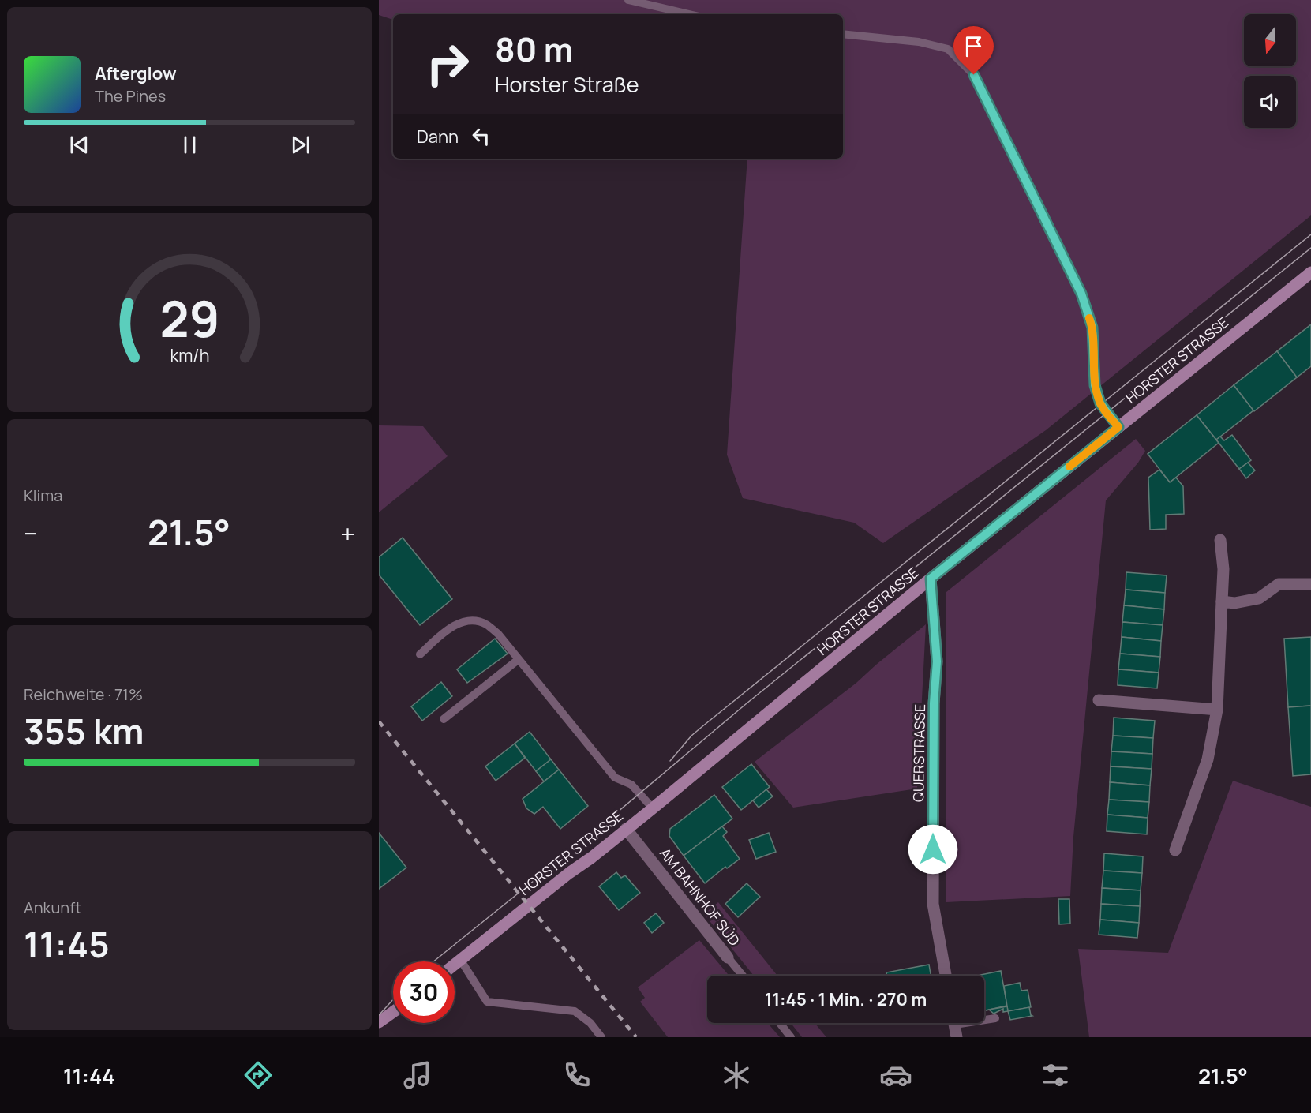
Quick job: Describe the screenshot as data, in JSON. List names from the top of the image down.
{
  "streets": {
    "main road": ["HORSTER STRASSE"],
    "street": ["QUERSTRASSE", "AM BAHNHOF SÜD"]
  },
  "crossings": [
    ["HORSTER STRASSE", "QUERSTRASSE"],
    ["HORSTER STRASSE", "AM BAHNHOF SÜD"]
  ],
  "north": "bottom",
  "page": {
    "turn": ["80 m", "Horster Straße"],
    "song": ["Afterglow", "The Pines"],
    "then": "Dann",
    "tile": [
      "Klima",
      ["Reichweite · 71%", "355 km"],
      ["Ankunft", "11:45"]
    ],
    "heat": ["−", "21.5°", "+"],
    "limit": "30",
    "trip": "11:45 · 1 Min. · 270 m",
    "tabs": ["11:44", "21.5°"],
    "gauge": ["29", "km/h"]
  }
}
